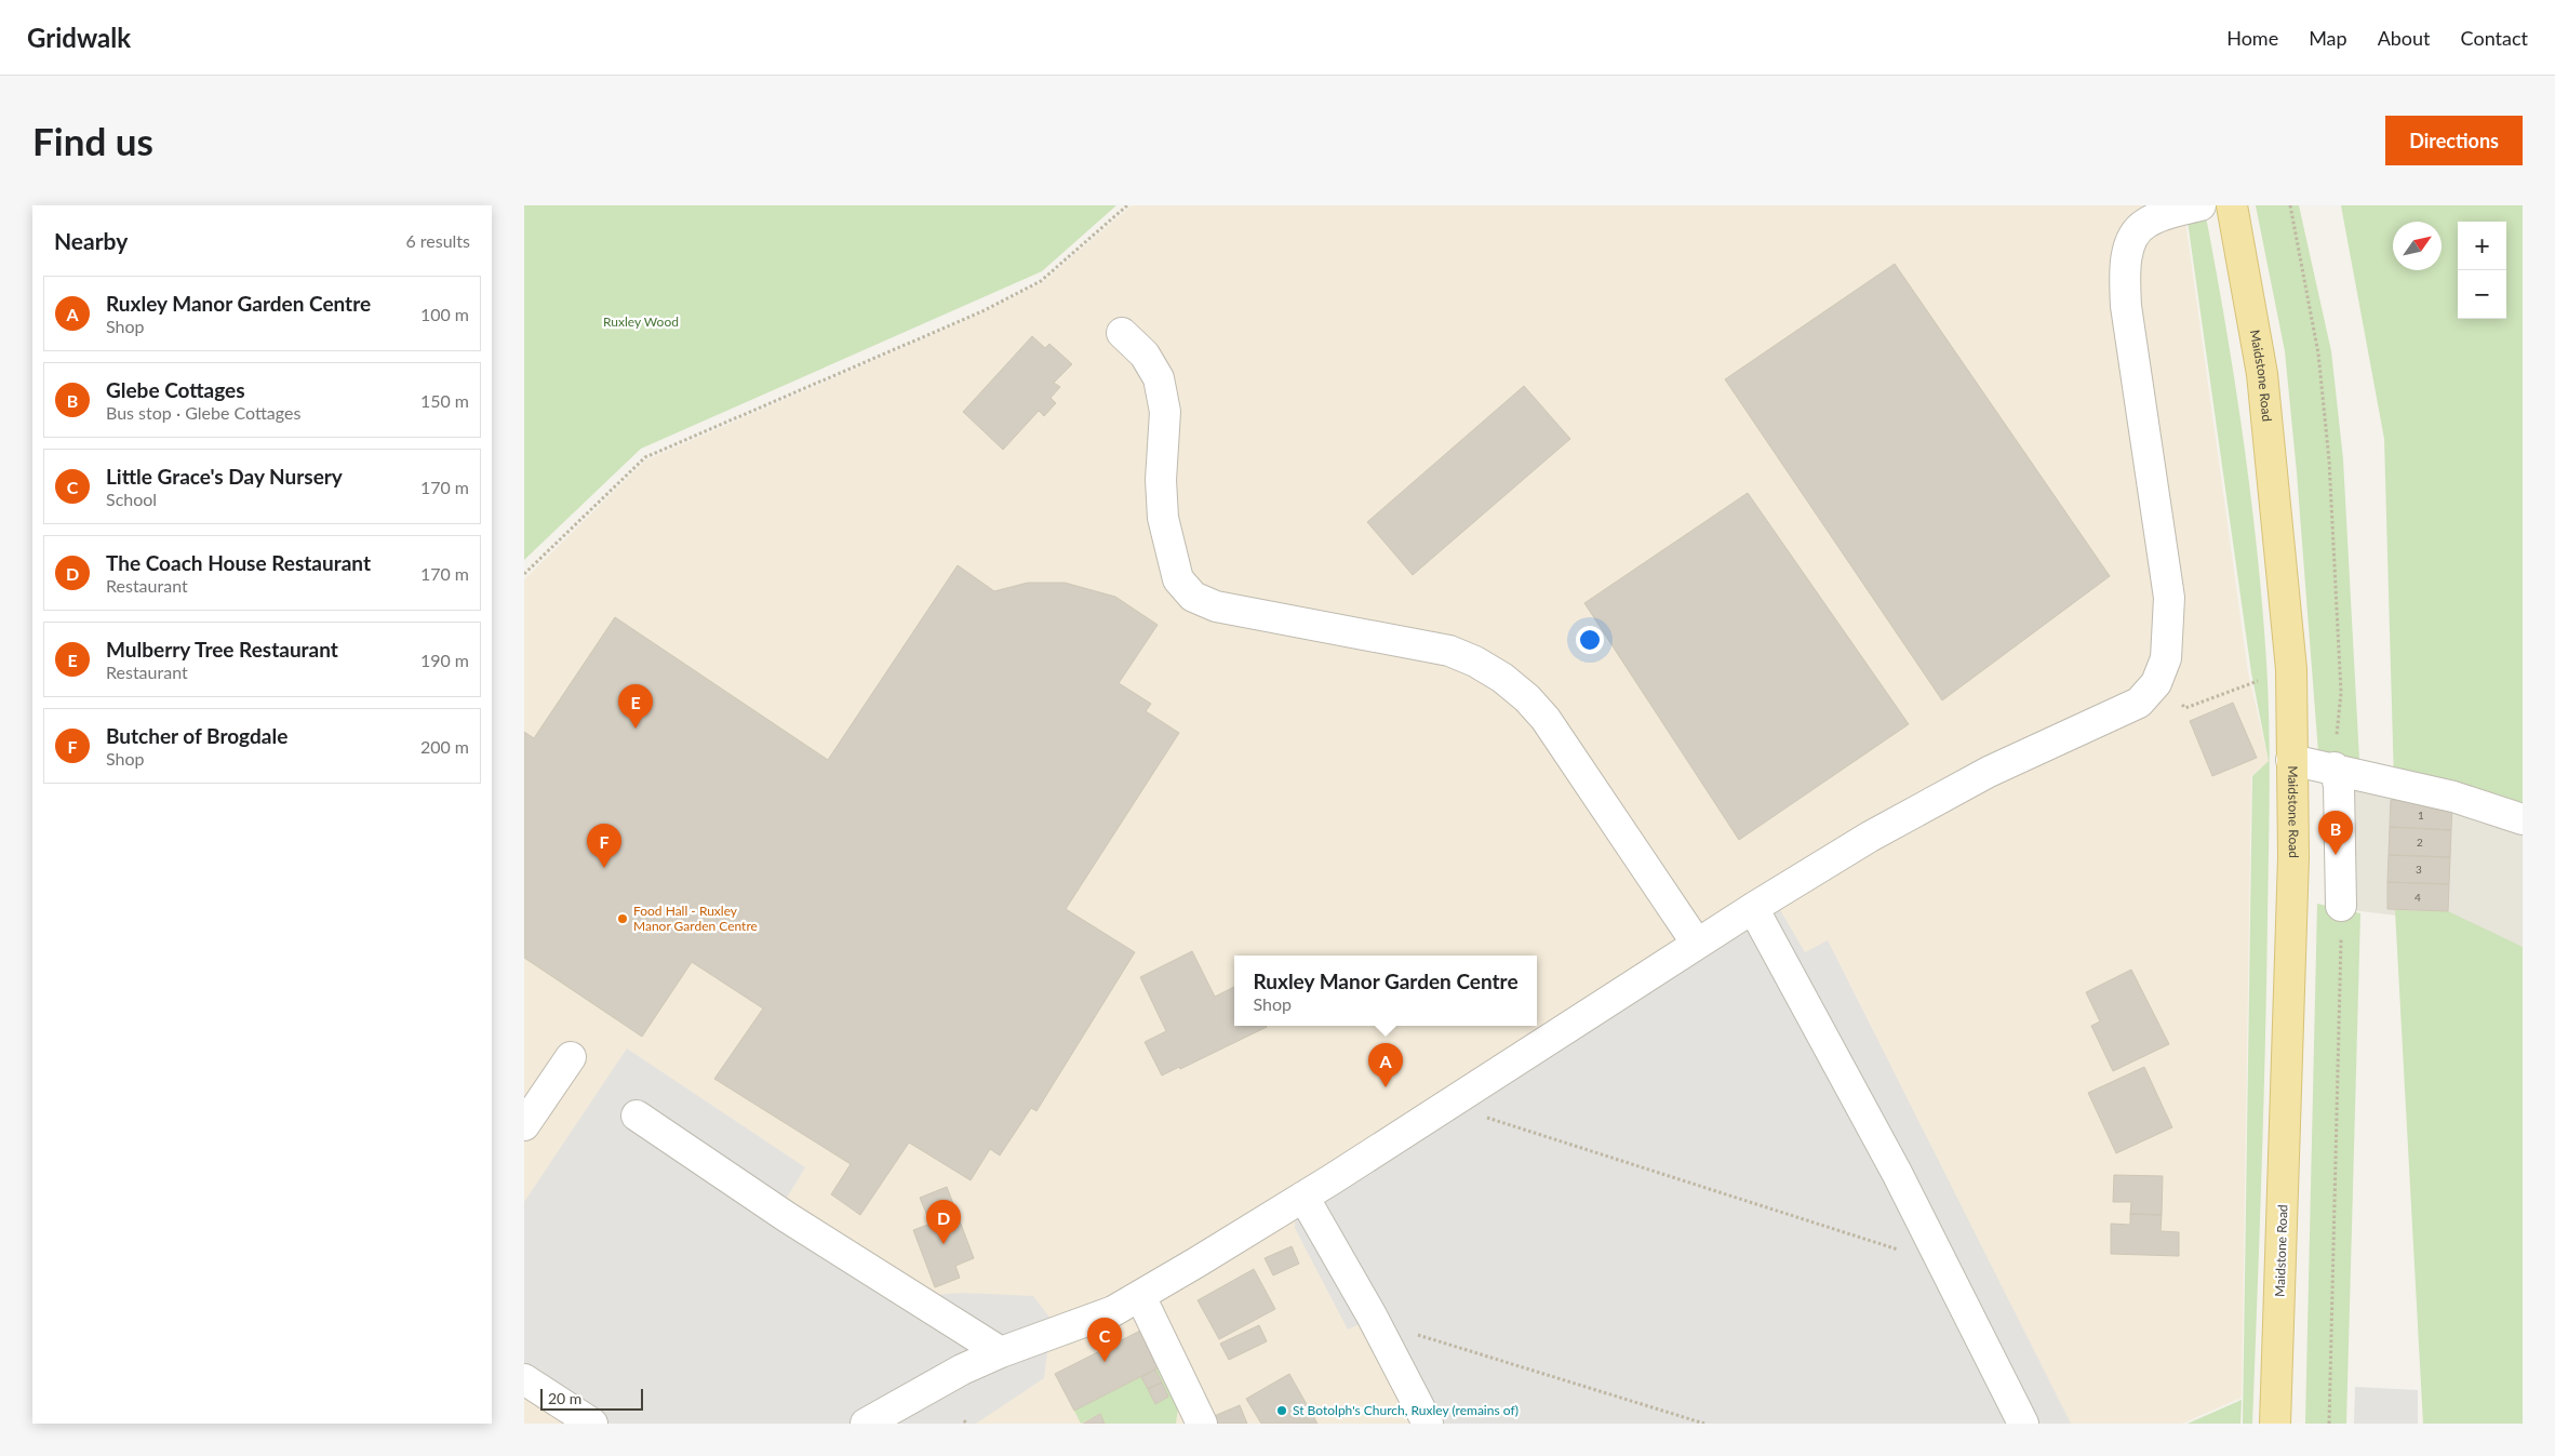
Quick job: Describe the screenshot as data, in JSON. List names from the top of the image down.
{
  "streets": {
    "main road": ["Maidstone Road"]
  },
  "parks": ["Ruxley Wood"],
  "places": ["Food Hall - Ruxley Manor Garden Centre", "St Botolph's Church, Ruxley (remains of)"],
  "house_numbers": [
    "1",
    "2",
    "3",
    "4"
  ],
  "scale_bar": "20 m",
  "north": "top right",
  "page": {
    "header": "Gridwalk",
    "nav": [
      "Home",
      "Map",
      "About",
      "Contact"
    ],
    "buttons": "Directions",
    "title": "Find us",
    "heading": ["Nearby", "6 results"],
    "map_buttons": ["+", "−"],
    "list": [
      {
        "mark": "A",
        "name": "Ruxley Manor Garden Centre",
        "note": "Shop",
        "value": "100 m"
      },
      {
        "mark": "B",
        "name": "Glebe Cottages",
        "note": "Bus stop · Glebe Cottages",
        "value": "150 m"
      },
      {
        "mark": "C",
        "name": "Little Grace's Day Nursery",
        "note": "School",
        "value": "170 m"
      },
      {
        "mark": "D",
        "name": "The Coach House Restaurant",
        "note": "Restaurant",
        "value": "170 m"
      },
      {
        "mark": "E",
        "name": "Mulberry Tree Restaurant",
        "note": "Restaurant",
        "value": "190 m"
      },
      {
        "mark": "F",
        "name": "Butcher of Brogdale",
        "note": "Shop",
        "value": "200 m"
      }
    ],
    "pins": [
      "E",
      "B",
      "F",
      "A",
      "D",
      "C"
    ],
    "popup": ["Ruxley Manor Garden Centre", "Shop"],
    "scale": "20 m"
  }
}
